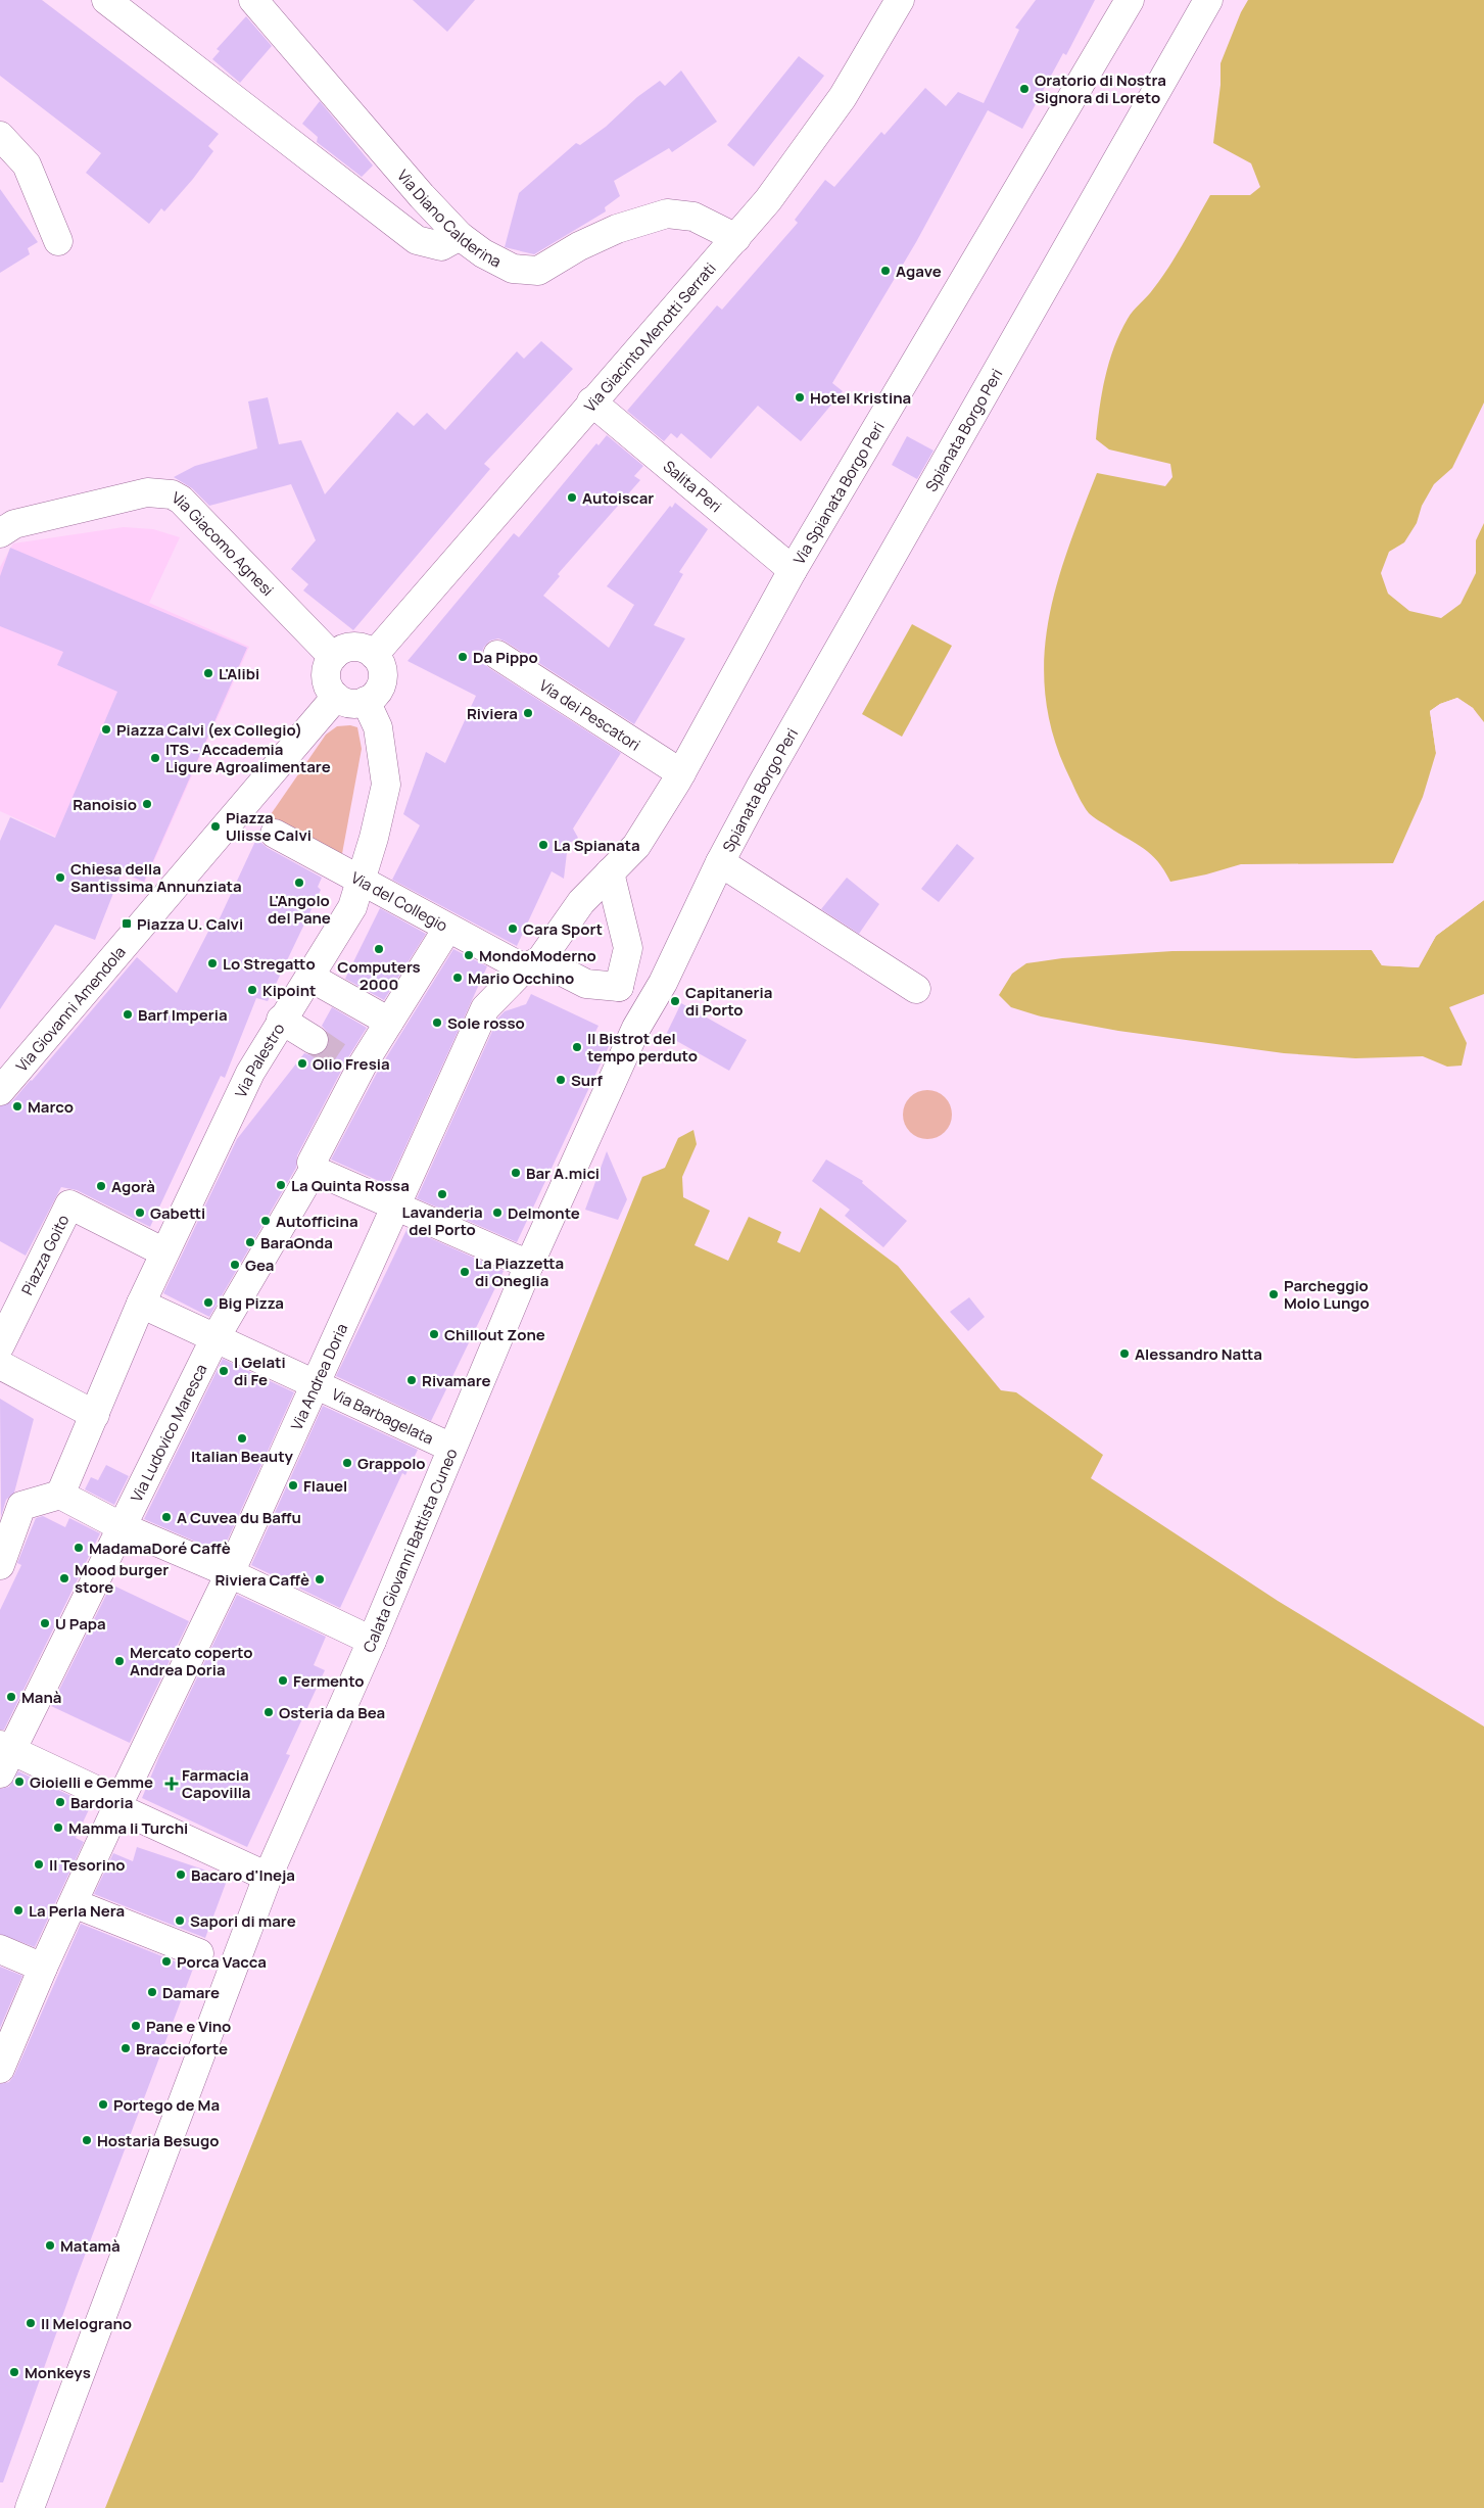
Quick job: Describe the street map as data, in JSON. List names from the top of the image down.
{
  "streets": {
    "street": [
      "Via Diano Calderina",
      "Via Giacinto Menotti Serrati",
      "Spianata Borgo Peri",
      "Salita Peri",
      "Via Spianata Borgo Peri",
      "Via Giacomo Agnesi",
      "Via dei Pescatori",
      "Via del Collegio",
      "Via Giovanni Amendola",
      "Via Palestro",
      "Piazza Goito",
      "Via Andrea Doria",
      "Via Barbagelata",
      "Via Ludovico Maresca",
      "Calata Giovanni Battista Cuneo"
    ]
  },
  "crossings": [
    ["Via Diano Calderina", "Via Giacinto Menotti Serrati"],
    ["Via Giacinto Menotti Serrati", "Salita Peri"],
    ["Via Giacinto Menotti Serrati", "Via Giacomo Agnesi"],
    ["Via Giacinto Menotti Serrati", "Via Giovanni Amendola"],
    ["Via Giacinto Menotti Serrati", "Via Palestro"],
    ["Spianata Borgo Peri", "Calata Giovanni Battista Cuneo"],
    ["Salita Peri", "Via Spianata Borgo Peri"],
    ["Via Spianata Borgo Peri", "Via dei Pescatori"],
    ["Via Spianata Borgo Peri", "Via Andrea Doria"],
    ["Via Giacomo Agnesi", "Via Giovanni Amendola"],
    ["Via Giacomo Agnesi", "Via Palestro"],
    ["Via del Collegio", "Via Palestro"],
    ["Via del Collegio", "Via Andrea Doria"],
    ["Via Giovanni Amendola", "Via Palestro"],
    ["Via Palestro", "Piazza Goito"],
    ["Via Palestro", "Via Barbagelata"],
    ["Via Andrea Doria", "Via Barbagelata"],
    ["Via Barbagelata", "Via Ludovico Maresca"],
    ["Via Barbagelata", "Calata Giovanni Battista Cuneo"]
  ],
  "places": {
    "other": [
      "Oratorio di Nostra Signora di Loreto",
      "Agave",
      "Hotel Kristina",
      "Autoiscar",
      "Da Pippo",
      "L'Alibi",
      "Riviera",
      "Piazza Calvi (ex Collegio)",
      "ITS - Accademia Ligure Agroalimentare",
      "Ranoisio",
      "Piazza Ulisse Calvi",
      "La Spianata",
      "Chiesa della Santissima Annunziata",
      "L'Angolo del Pane",
      "Cara Sport",
      "Computers 2000",
      "MondoModerno",
      "Lo Stregatto",
      "Mario Occhino",
      "Kipoint",
      "Capitaneria di Porto",
      "Barf Imperia",
      "Sole rosso",
      "Il Bistrot del tempo perduto",
      "Olio Fresia",
      "Surf",
      "Marco",
      "Bar A.mici",
      "La Quinta Rossa",
      "Agorà",
      "Lavanderia del Porto",
      "Gabetti",
      "Delmonte",
      "Autofficina",
      "BaraOnda",
      "Gea",
      "La Piazzetta di Oneglia",
      "Parcheggio Molo Lungo",
      "Big Pizza",
      "Chillout Zone",
      "Alessandro Natta",
      "I Gelati di Fe",
      "Rivamare",
      "Italian Beauty",
      "Grappolo",
      "Flauel",
      "A Cuvea du Baffu",
      "MadamaDoré Caffè",
      "Mood burger store",
      "Riviera Caffè",
      "U Papa",
      "Mercato coperto Andrea Doria",
      "Fermento",
      "Manà",
      "Osteria da Bea",
      "Gioielli e Gemme",
      "Bardoria",
      "Mamma li Turchi",
      "Il Tesorino",
      "Bacaro d'Ineja",
      "La Perla Nera",
      "Sapori di mare",
      "Porca Vacca",
      "Damare",
      "Pane e Vino",
      "Braccioforte",
      "Portego de Ma",
      "Hostaria Besugo",
      "Matamà",
      "Il Melograno",
      "Monkeys"
    ],
    "transit": ["Piazza U. Calvi"],
    "health": ["Farmacia Capovilla"]
  }
}
